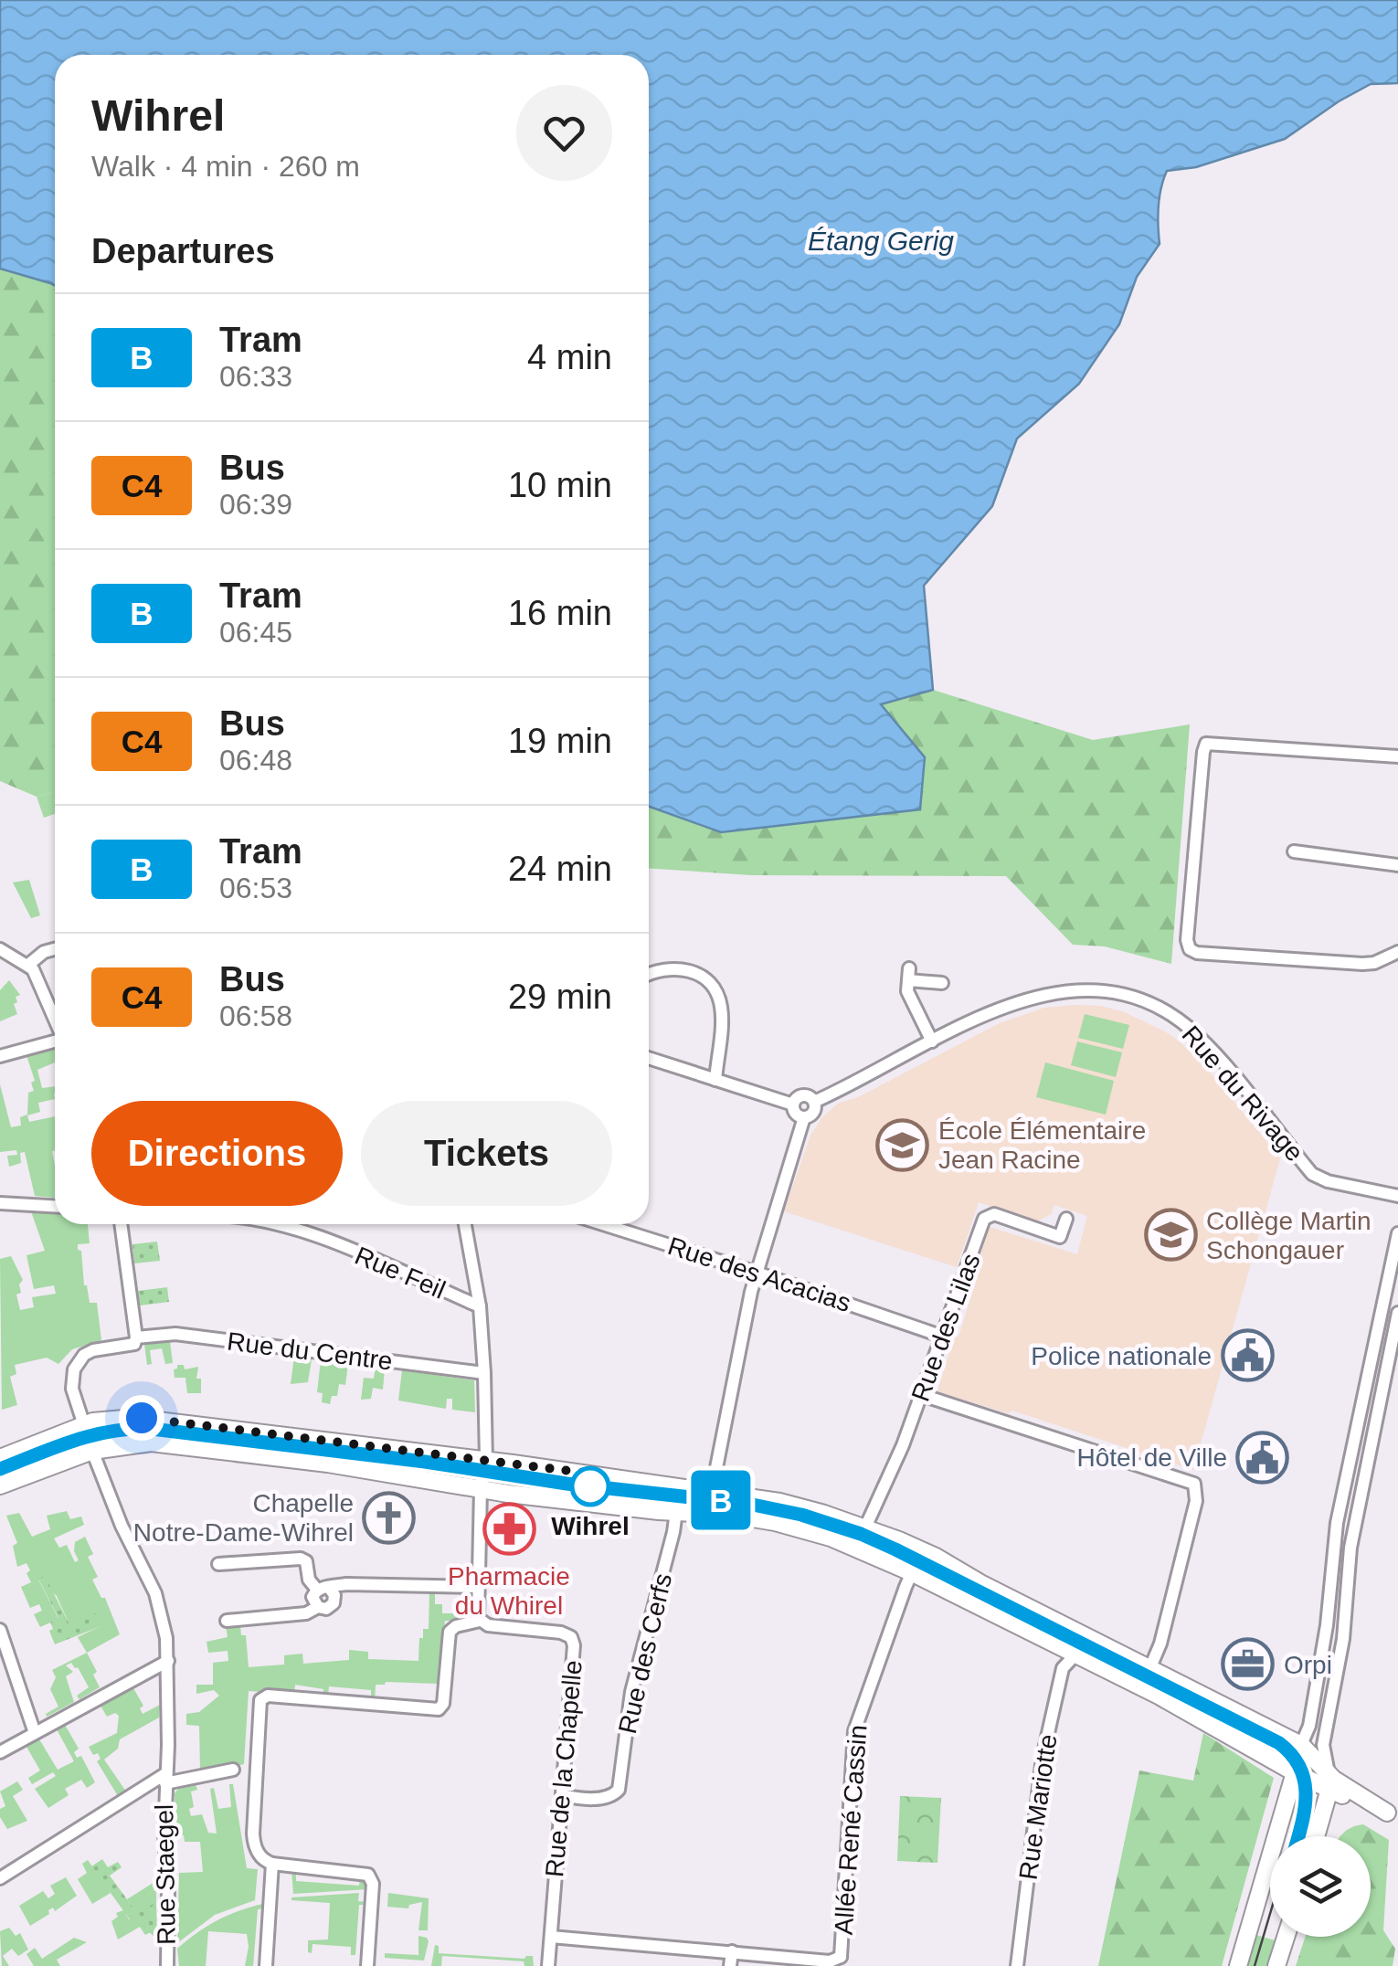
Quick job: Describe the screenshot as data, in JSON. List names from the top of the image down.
{
  "streets": {
    "street": [
      "Rue du Rivage",
      "Rue Feil",
      "Rue des Acacias",
      "Rue des Lilas",
      "Rue du Centre",
      "Rue des Cerfs",
      "Rue de la Chapelle",
      "Rue Mariotte",
      "Allée René Cassin",
      "Rue Staegel"
    ]
  },
  "crossings": [
    ["Rue des Acacias", "Rue des Lilas"],
    ["Rue du Centre", "Rue Staegel"],
    ["Rue des Cerfs", "Rue de la Chapelle"]
  ],
  "water": ["Étang Gerig"],
  "places": {
    "school or university": ["École Élémentaire Jean Racine", "Collège Martin Schongauer"],
    "public building": ["Police nationale", "Hôtel de Ville"],
    "other": ["Wihrel"],
    "church": ["Chapelle Notre-Dame-Wihrel"],
    "pharmacy": ["Pharmacie du Whirel"],
    "office": ["Orpi"]
  },
  "lines": ["tram line B"],
  "page": {
    "on_map": "B",
    "heading": [
      ["Wihrel", "Walk · 4 min · 260 m"],
      "Departures"
    ],
    "list": [
      {
        "mark": "B",
        "name": "Tram",
        "note": "06:33",
        "value": "4 min"
      },
      {
        "mark": "C4",
        "name": "Bus",
        "note": "06:39",
        "value": "10 min"
      },
      {
        "mark": "B",
        "name": "Tram",
        "note": "06:45",
        "value": "16 min"
      },
      {
        "mark": "C4",
        "name": "Bus",
        "note": "06:48",
        "value": "19 min"
      },
      {
        "mark": "B",
        "name": "Tram",
        "note": "06:53",
        "value": "24 min"
      },
      {
        "mark": "C4",
        "name": "Bus",
        "note": "06:58",
        "value": "29 min"
      }
    ],
    "buttons": ["Directions", "Tickets"]
  }
}
